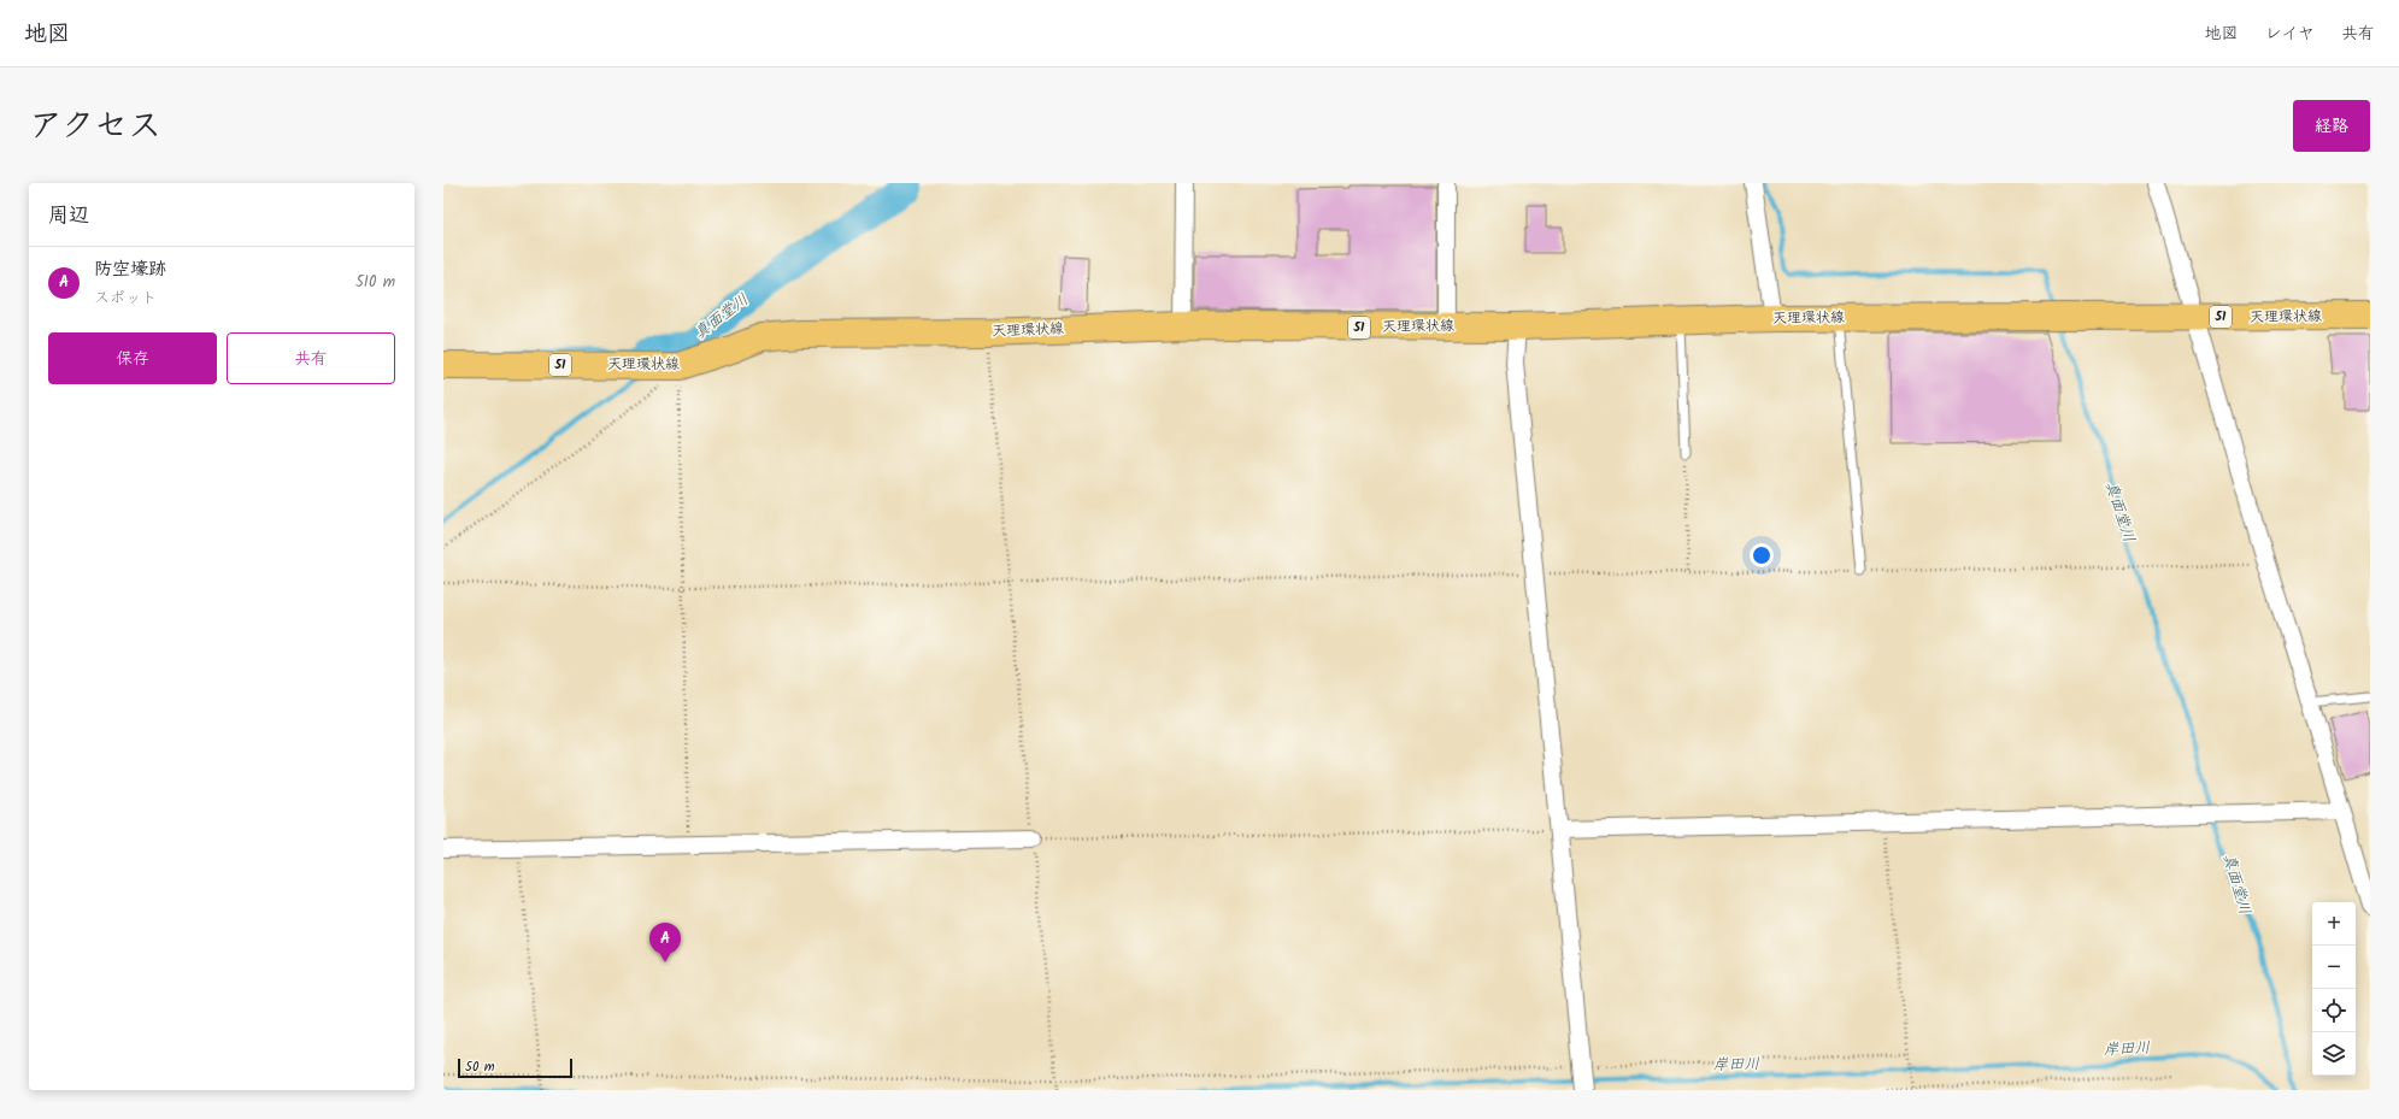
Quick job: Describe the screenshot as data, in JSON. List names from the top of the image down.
{
  "streets": {
    "main road": ["51", "天理環状線"]
  },
  "water": ["真面堂川", "岸田川"],
  "scale_bar": "50 m",
  "page": {
    "header": "地図",
    "nav": ["地図", "レイヤ", "共有"],
    "title": "アクセス",
    "buttons": [
      "経路",
      ["保存", "共有"]
    ],
    "heading": "周辺",
    "list": [
      {
        "mark": "A",
        "name": "防空壕跡",
        "note": "スポット",
        "value": "510 m"
      }
    ],
    "map_buttons": ["+", "−"],
    "pins": "A",
    "scale": "50 m"
  }
}
